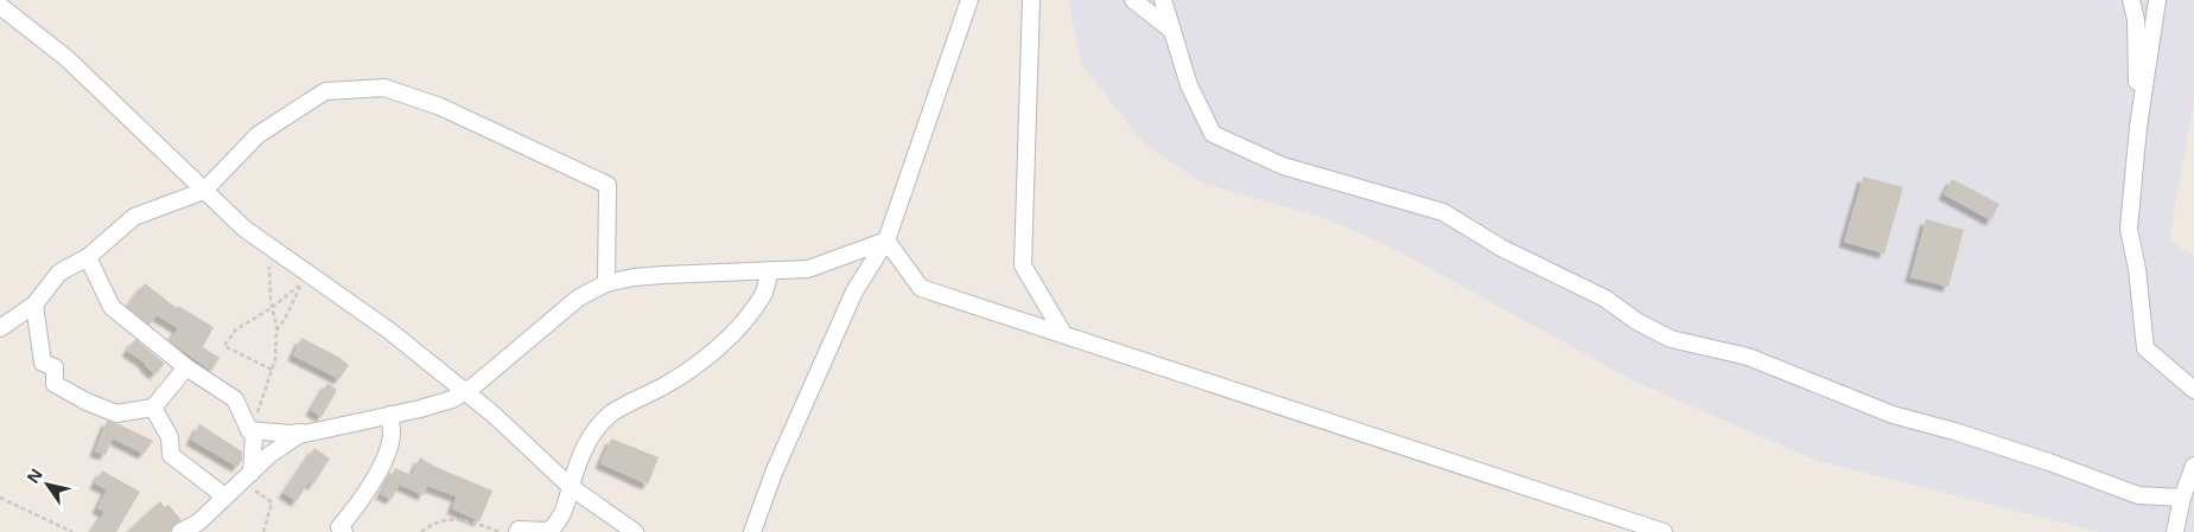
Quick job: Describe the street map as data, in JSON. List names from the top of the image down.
{
  "north": "top left"
}
